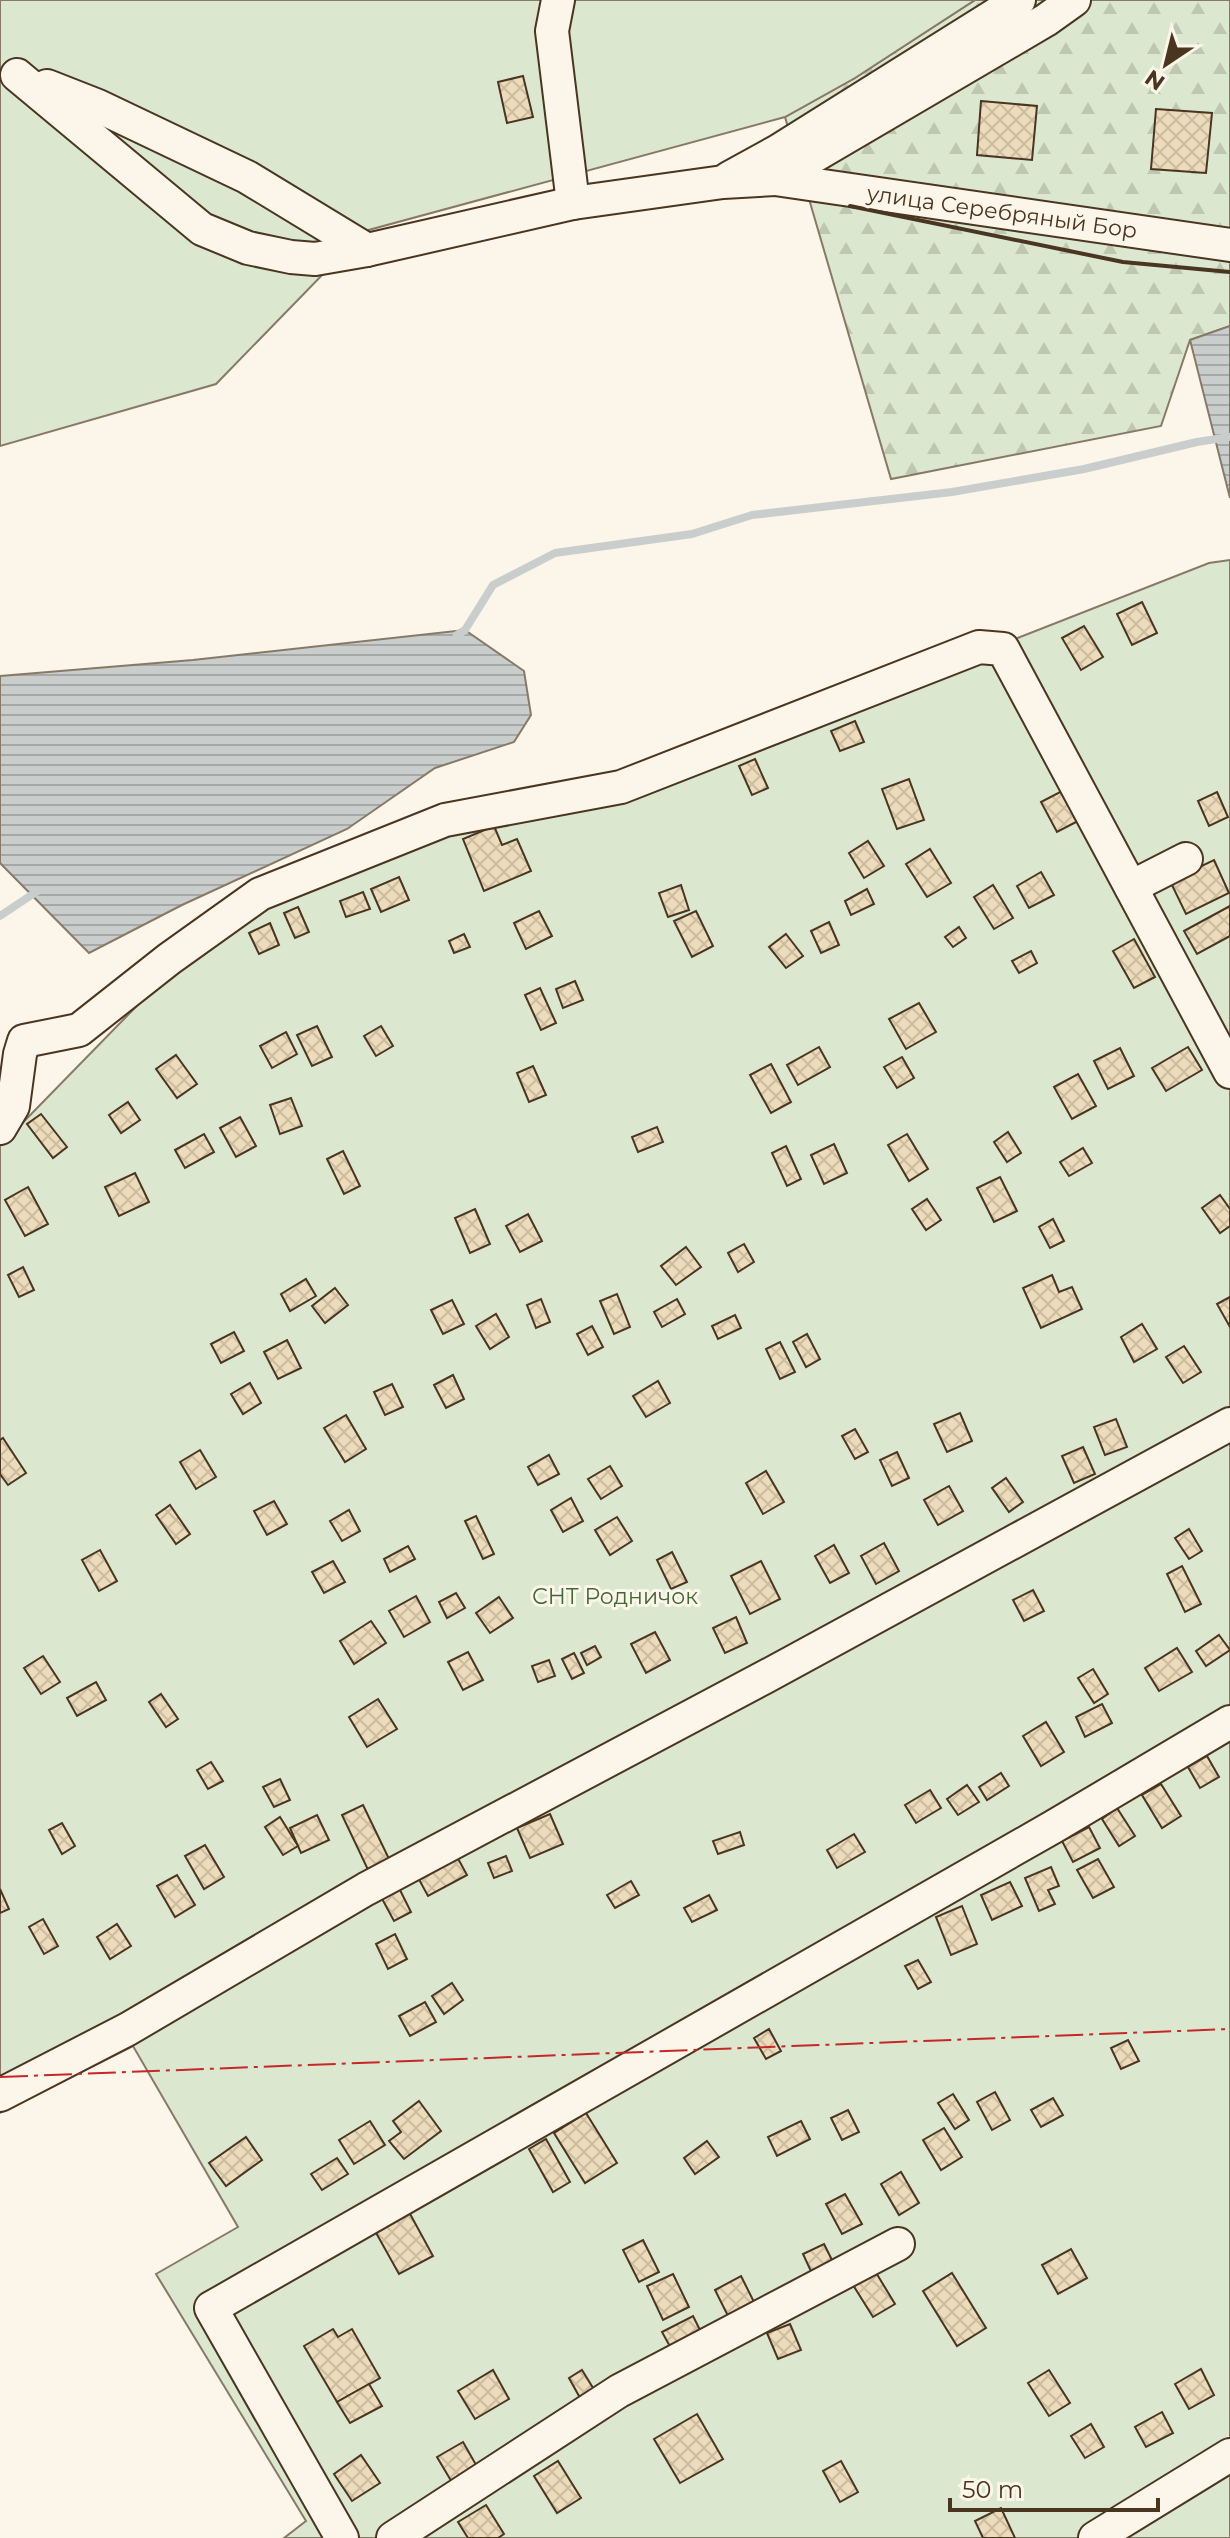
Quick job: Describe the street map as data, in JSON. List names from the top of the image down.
{
  "streets": {
    "street": ["улица Серебряный Бор"]
  },
  "parks": ["СНТ Родничок"],
  "scale_bar": "50 m",
  "north": "bottom left"
}
